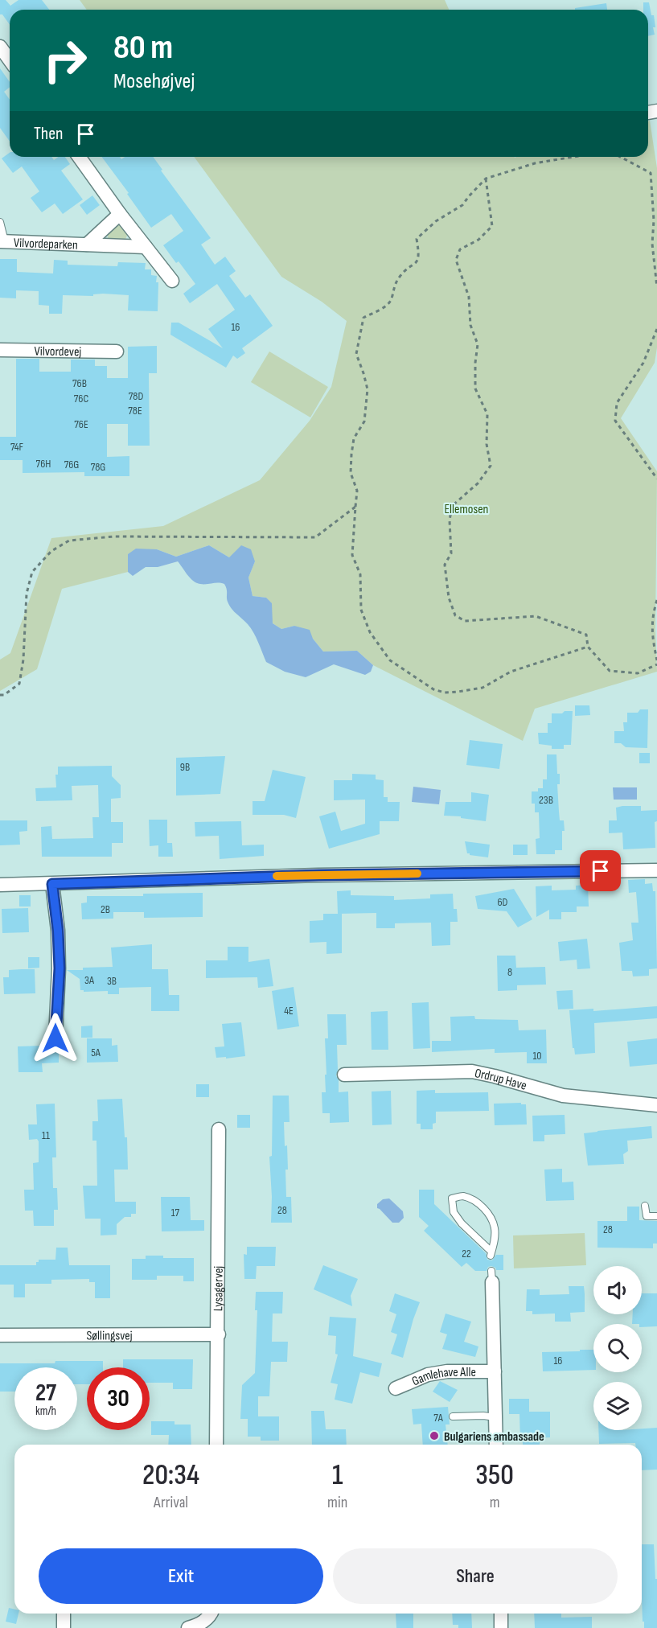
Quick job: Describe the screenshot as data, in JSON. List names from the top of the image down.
{
  "streets": {
    "street": [
      "Vilvordeparken",
      "Vilvordevej",
      "Ordrup Have",
      "Lysagervej",
      "Søllingsvej",
      "Gamlehave Alle"
    ]
  },
  "crossings": [
    ["Lysagervej", "Søllingsvej"]
  ],
  "parks": ["Ellemosen"],
  "places": ["Bulgariens ambassade"],
  "house_numbers": [
    "16",
    "76B",
    "78D",
    "76C",
    "78E",
    "76E",
    "74F",
    "76H",
    "76G",
    "78G",
    "9B",
    "23B",
    "6D",
    "2B",
    "8",
    "3A",
    "3B",
    "4E",
    "5A",
    "10",
    "11",
    "28",
    "17",
    "28",
    "22",
    "16",
    "7A"
  ],
  "page": {
    "turn": ["80 m", "Mosehøjvej"],
    "then": "Then",
    "speed": "27 km/h",
    "limit": "30",
    "eta": [
      "20:34",
      "Arrival",
      "1",
      "min",
      "350",
      "m"
    ],
    "buttons": ["Exit", "Share"]
  }
}
